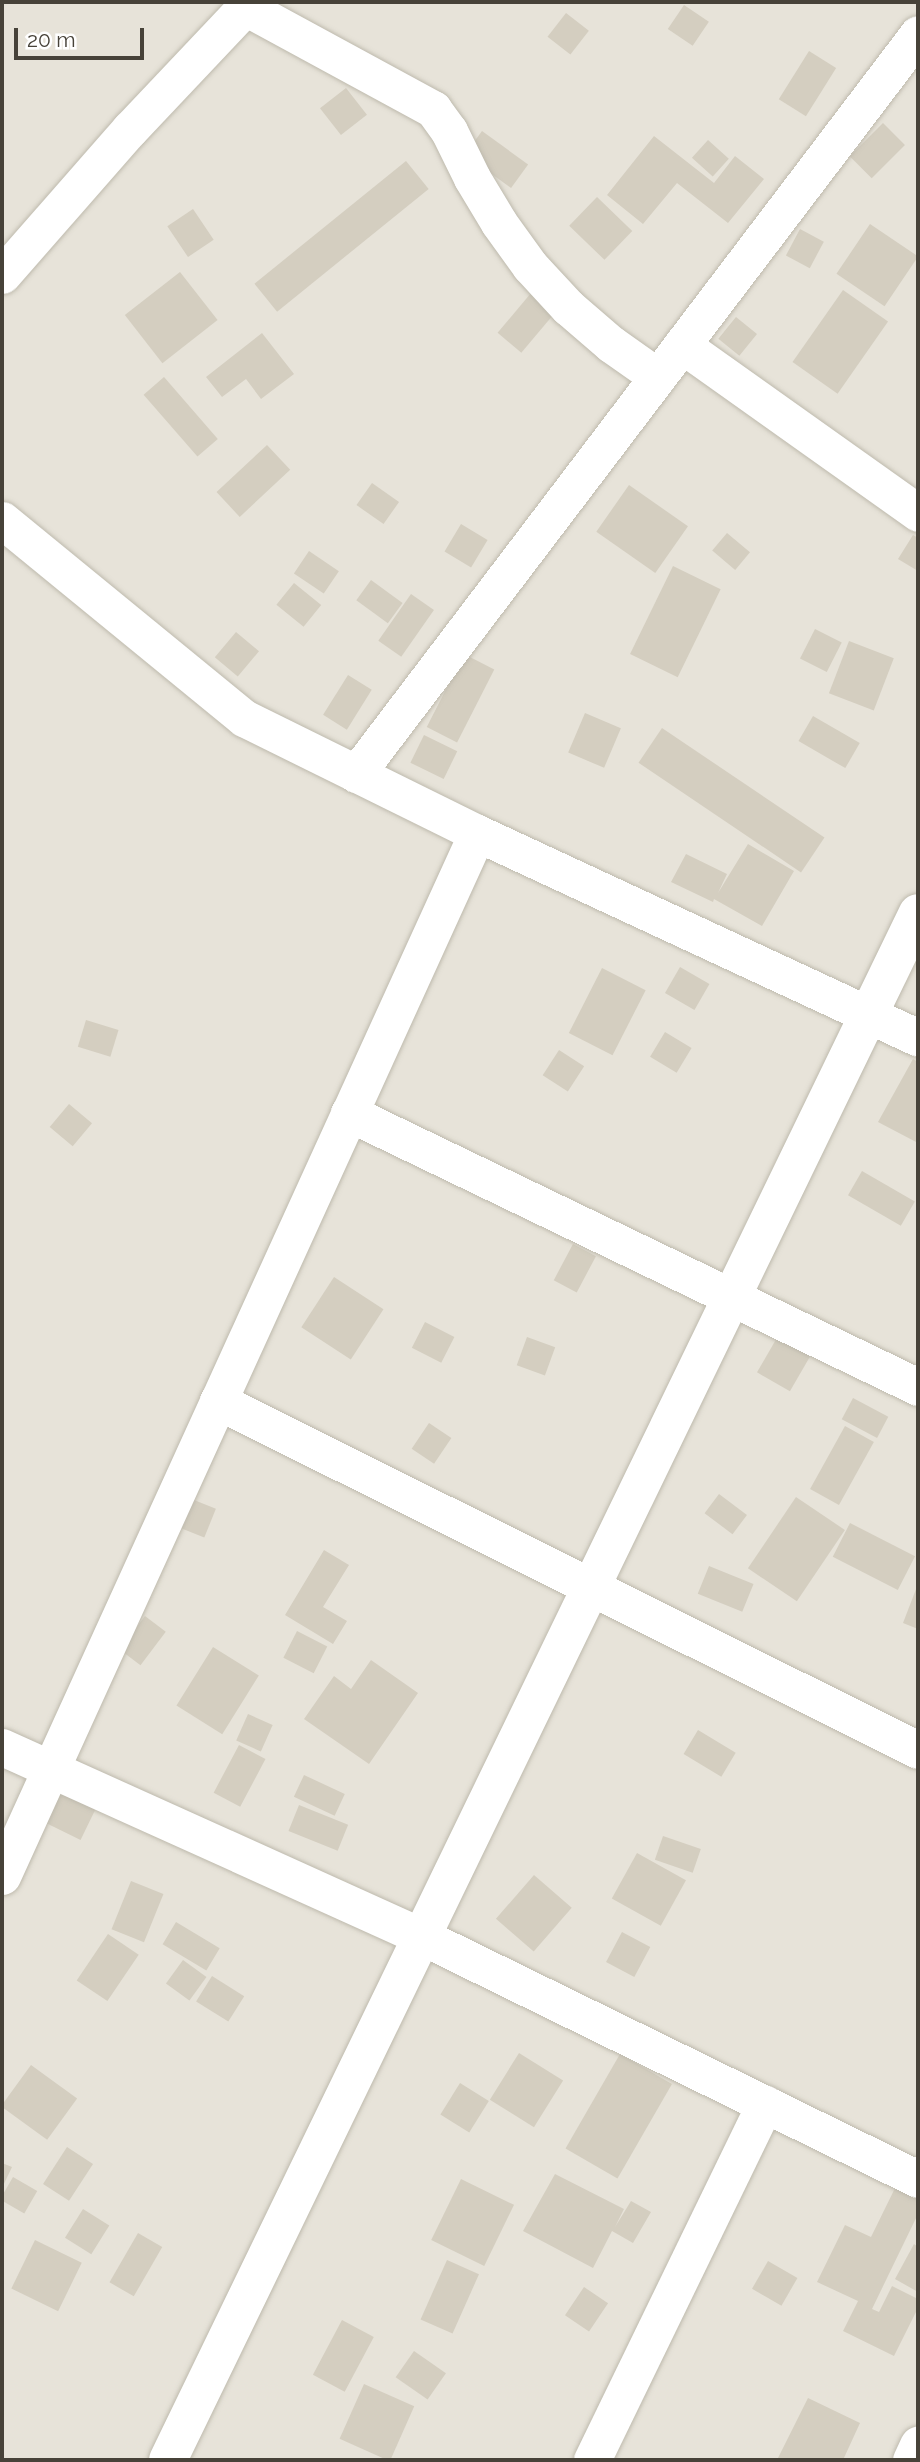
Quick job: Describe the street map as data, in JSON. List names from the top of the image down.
{
  "scale_bar": "20 m"
}
